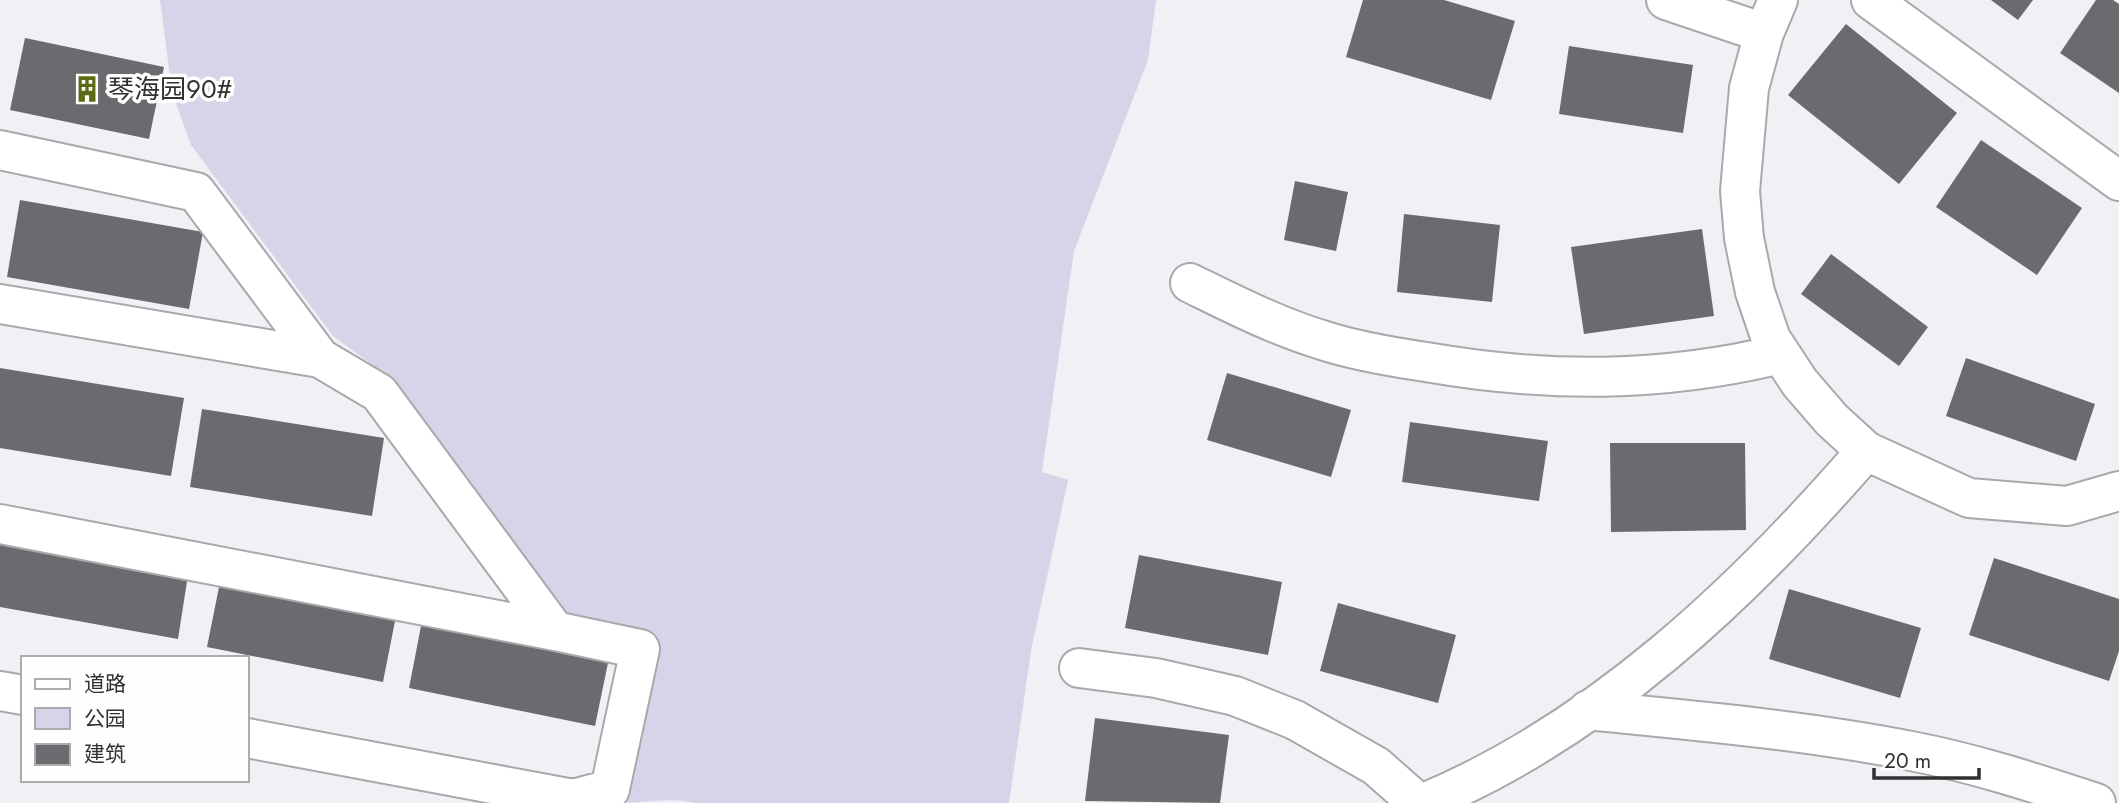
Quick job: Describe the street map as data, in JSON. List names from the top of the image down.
{
  "places": {
    "building": ["琴海园90#"]
  },
  "legend": ["道路", "公园", "建筑"],
  "scale_bar": "20 m"
}
